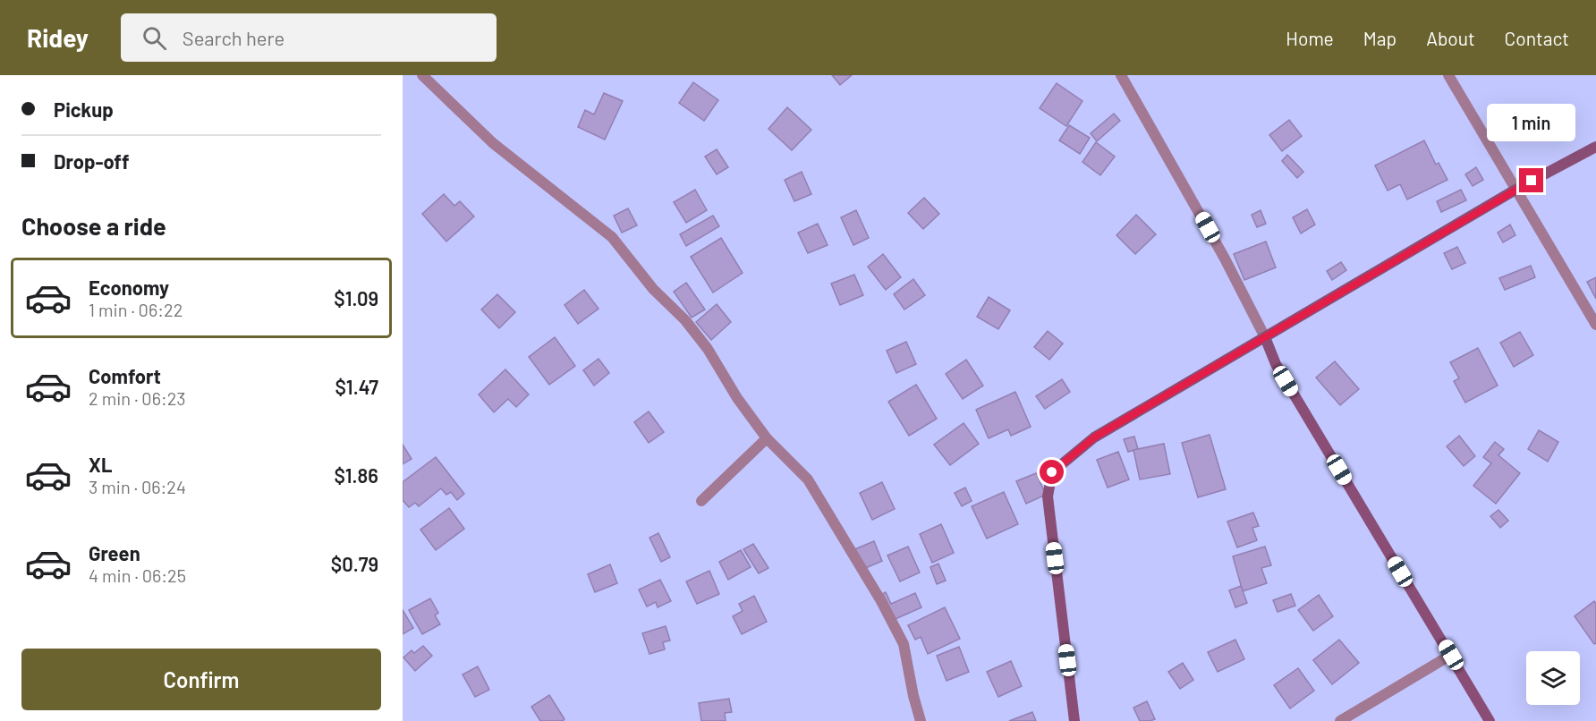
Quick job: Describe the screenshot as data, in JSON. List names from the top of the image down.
{
  "page": {
    "header": "Ridey",
    "search": "Search here",
    "nav": [
      "Home",
      "Map",
      "About",
      "Contact"
    ],
    "banner": ["Pickup", "Drop-off"],
    "bubble": "1 min",
    "heading": "Choose a ride",
    "list": [
      {
        "name": "Economy",
        "note": "1 min · 06:22",
        "value": "$1.09"
      },
      {
        "name": "Comfort",
        "note": "2 min · 06:23",
        "value": "$1.47"
      },
      {
        "name": "XL",
        "note": "3 min · 06:24",
        "value": "$1.86"
      },
      {
        "name": "Green",
        "note": "4 min · 06:25",
        "value": "$0.79"
      }
    ],
    "buttons": "Confirm"
  }
}
